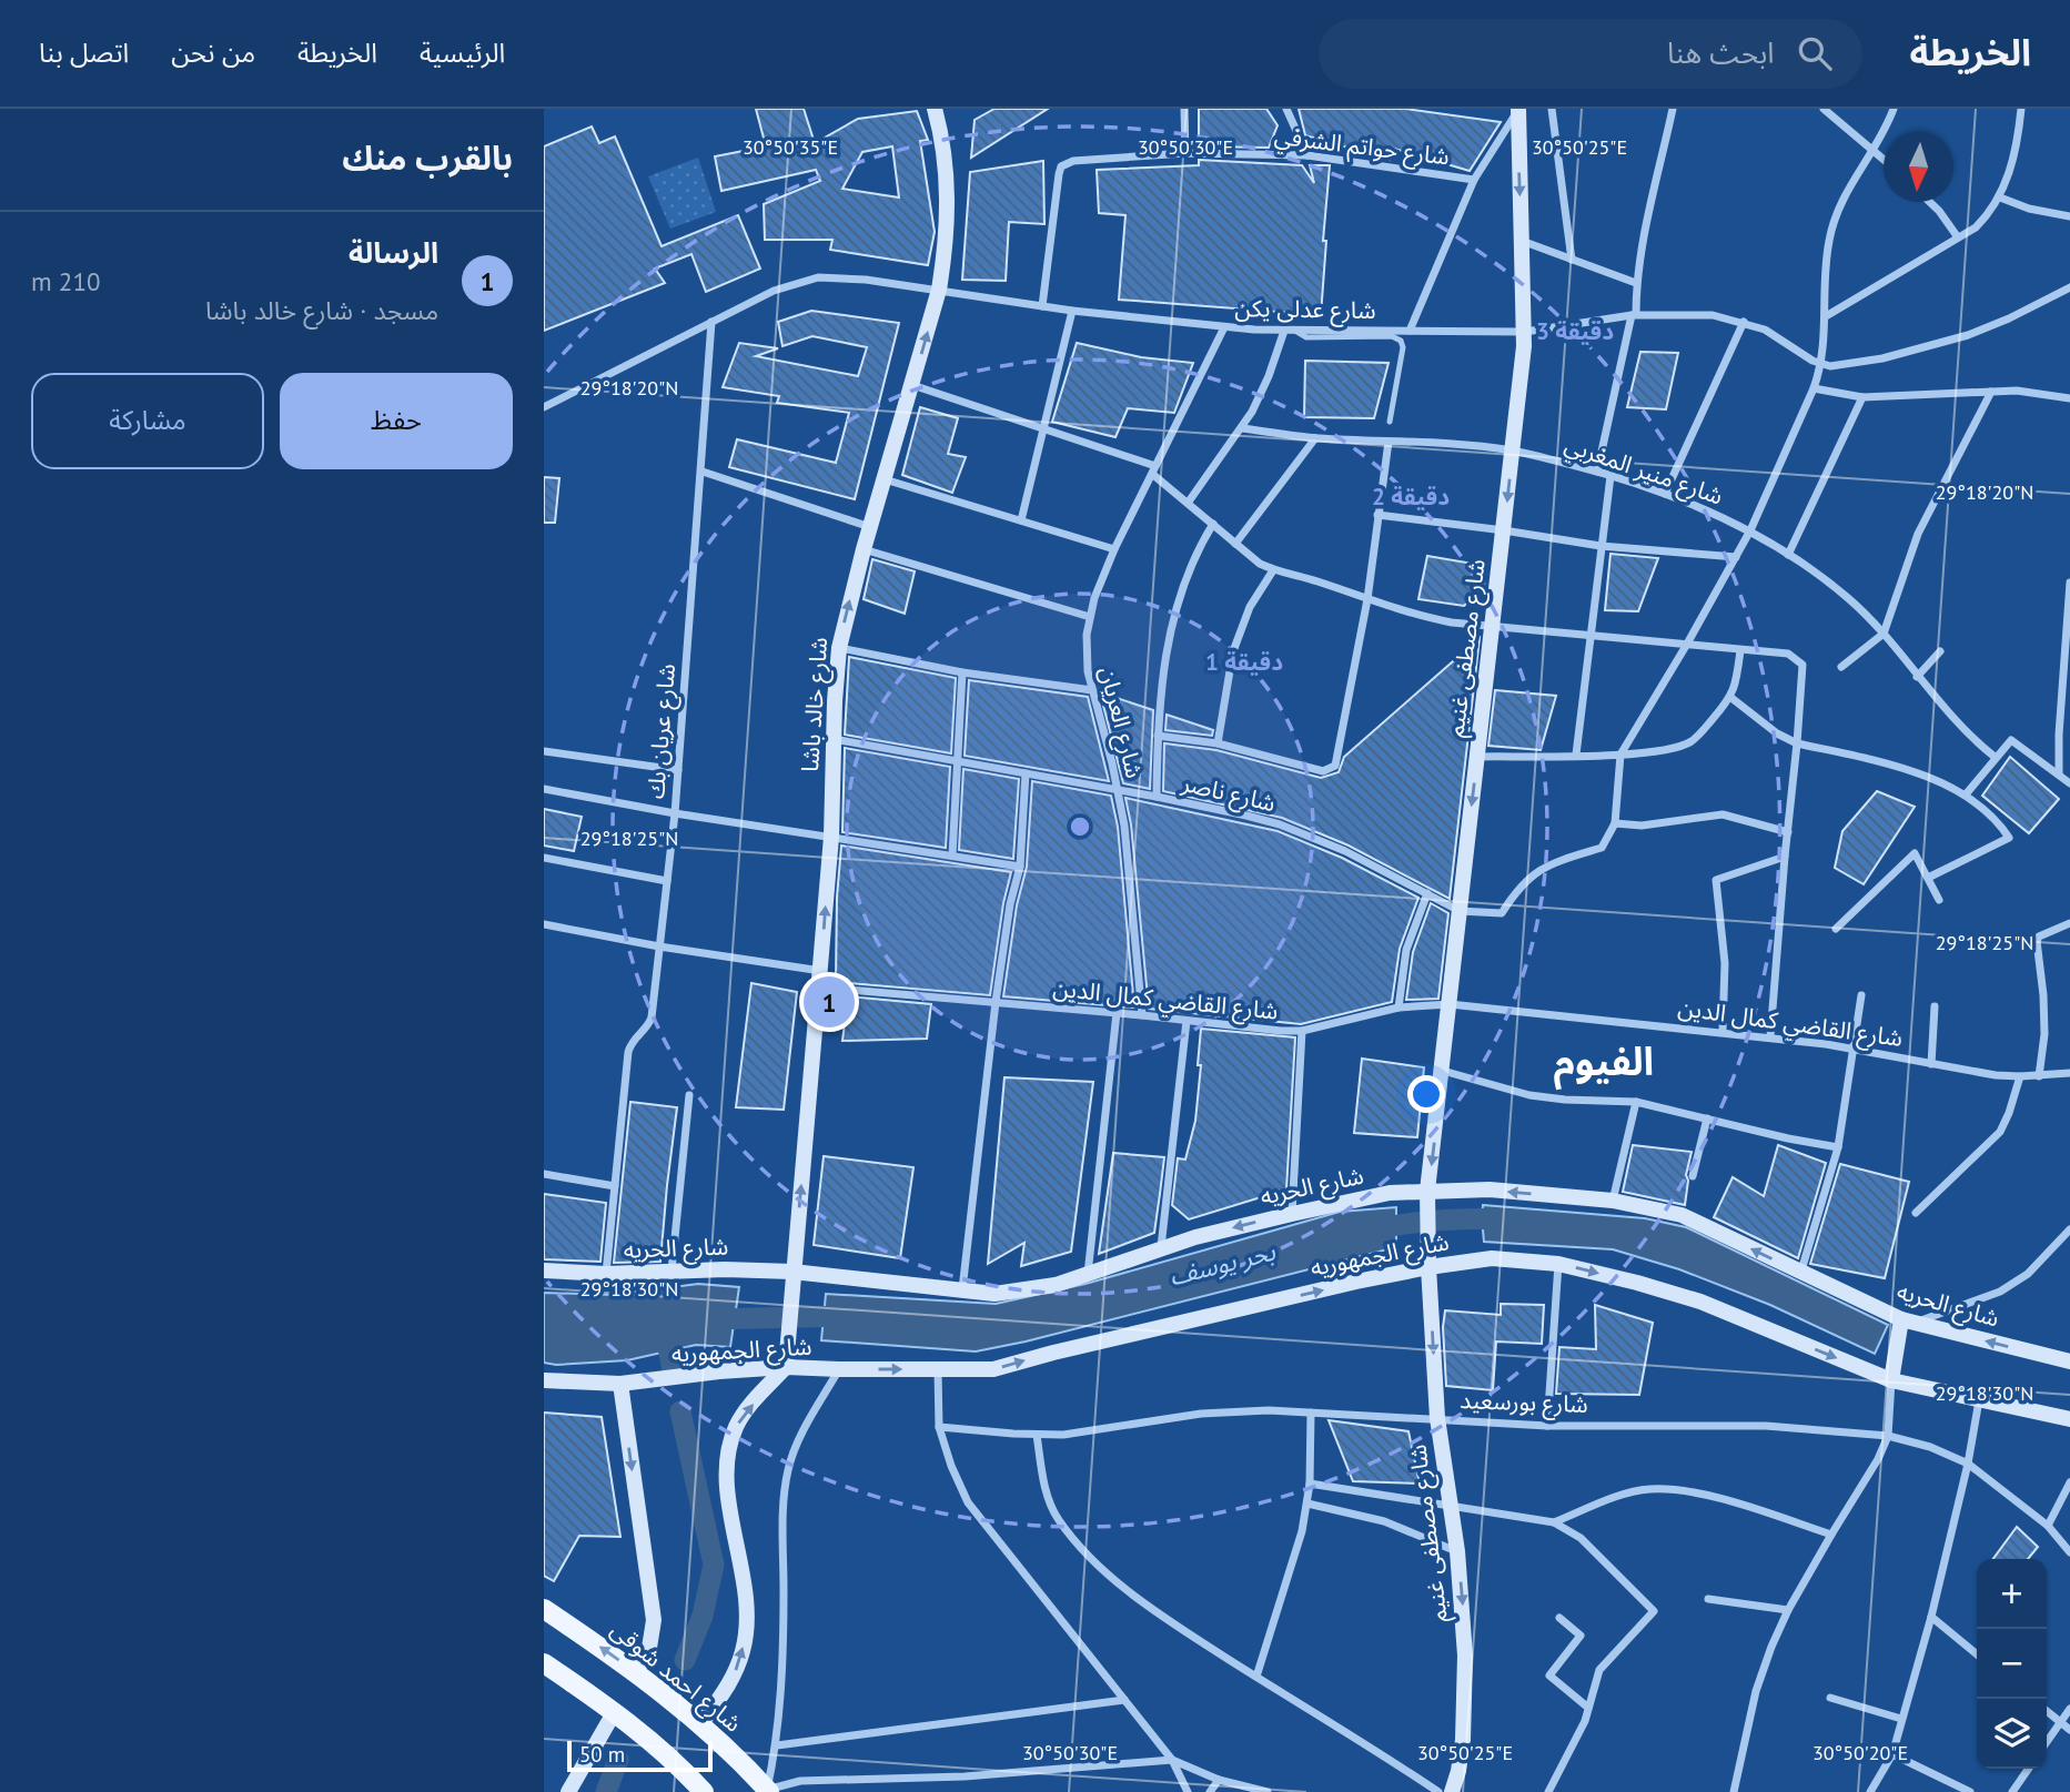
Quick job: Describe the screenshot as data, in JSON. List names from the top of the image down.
{
  "streets": {
    "main road": ["شارع احمد شوقى"],
    "street": [
      "شارع حواتم الشرفي",
      "شارع عدلى يكن",
      "شارع منير المغربي",
      "شارع مصطفى غنيم",
      "شارع خالد باشا",
      "شارع العريان",
      "شارع عريان بك",
      "شارع ناصر",
      "شارع القاضي كمال الدين",
      "شارع الحريه",
      "شارع الجمهوريه",
      "شارع بورسعيد"
    ]
  },
  "crossings": [
    ["شارع حواتم الشرفي", "شارع عدلى يكن"],
    ["شارع عدلى يكن", "شارع مصطفى غنيم"],
    ["شارع عدلى يكن", "شارع خالد باشا"],
    ["شارع عدلى يكن", "شارع العريان"],
    ["شارع عدلى يكن", "شارع عريان بك"],
    ["شارع منير المغربي", "شارع مصطفى غنيم"],
    ["شارع مصطفى غنيم", "شارع ناصر"],
    ["شارع مصطفى غنيم", "شارع القاضي كمال الدين"],
    ["شارع مصطفى غنيم", "شارع الحريه"],
    ["شارع مصطفى غنيم", "شارع الجمهوريه"],
    ["شارع مصطفى غنيم", "شارع بورسعيد"],
    ["شارع خالد باشا", "شارع ناصر"],
    ["شارع خالد باشا", "شارع القاضي كمال الدين"],
    ["شارع خالد باشا", "شارع الحريه"],
    ["شارع خالد باشا", "شارع الجمهوريه"],
    ["شارع العريان", "شارع ناصر"],
    ["شارع العريان", "شارع القاضي كمال الدين"],
    ["شارع عريان بك", "شارع القاضي كمال الدين"],
    ["شارع عريان بك", "شارع الحريه"]
  ],
  "one_way": ["شارع الجمهوريه"],
  "districts": ["الفيوم"],
  "water": ["بحر يوسف"],
  "scale_bar": "50 m",
  "north": "bottom",
  "page": {
    "header": "الخريطة",
    "search": "ابحث هنا",
    "nav": [
      "الرئيسية",
      "الخريطة",
      "من نحن",
      "اتصل بنا"
    ],
    "heading": "بالقرب منك",
    "list": [
      {
        "mark": "1",
        "name": "الرسالة",
        "note": "مسجد · شارع خالد باشا",
        "value": "210 m"
      }
    ],
    "buttons": ["حفظ", "مشاركة"],
    "pins": "1",
    "map_buttons": ["+", "−"],
    "scale": "50 m"
  },
  "coordinates": [
    "30°50'35\"E",
    "30°50'30\"E",
    "30°50'25\"E",
    "29°18'20\"N",
    "29°18'25\"N",
    "29°18'30\"N",
    "30°50'20\"E"
  ],
  "rings": ["3 دقيقة", "2 دقيقة", "1 دقيقة"]
}
